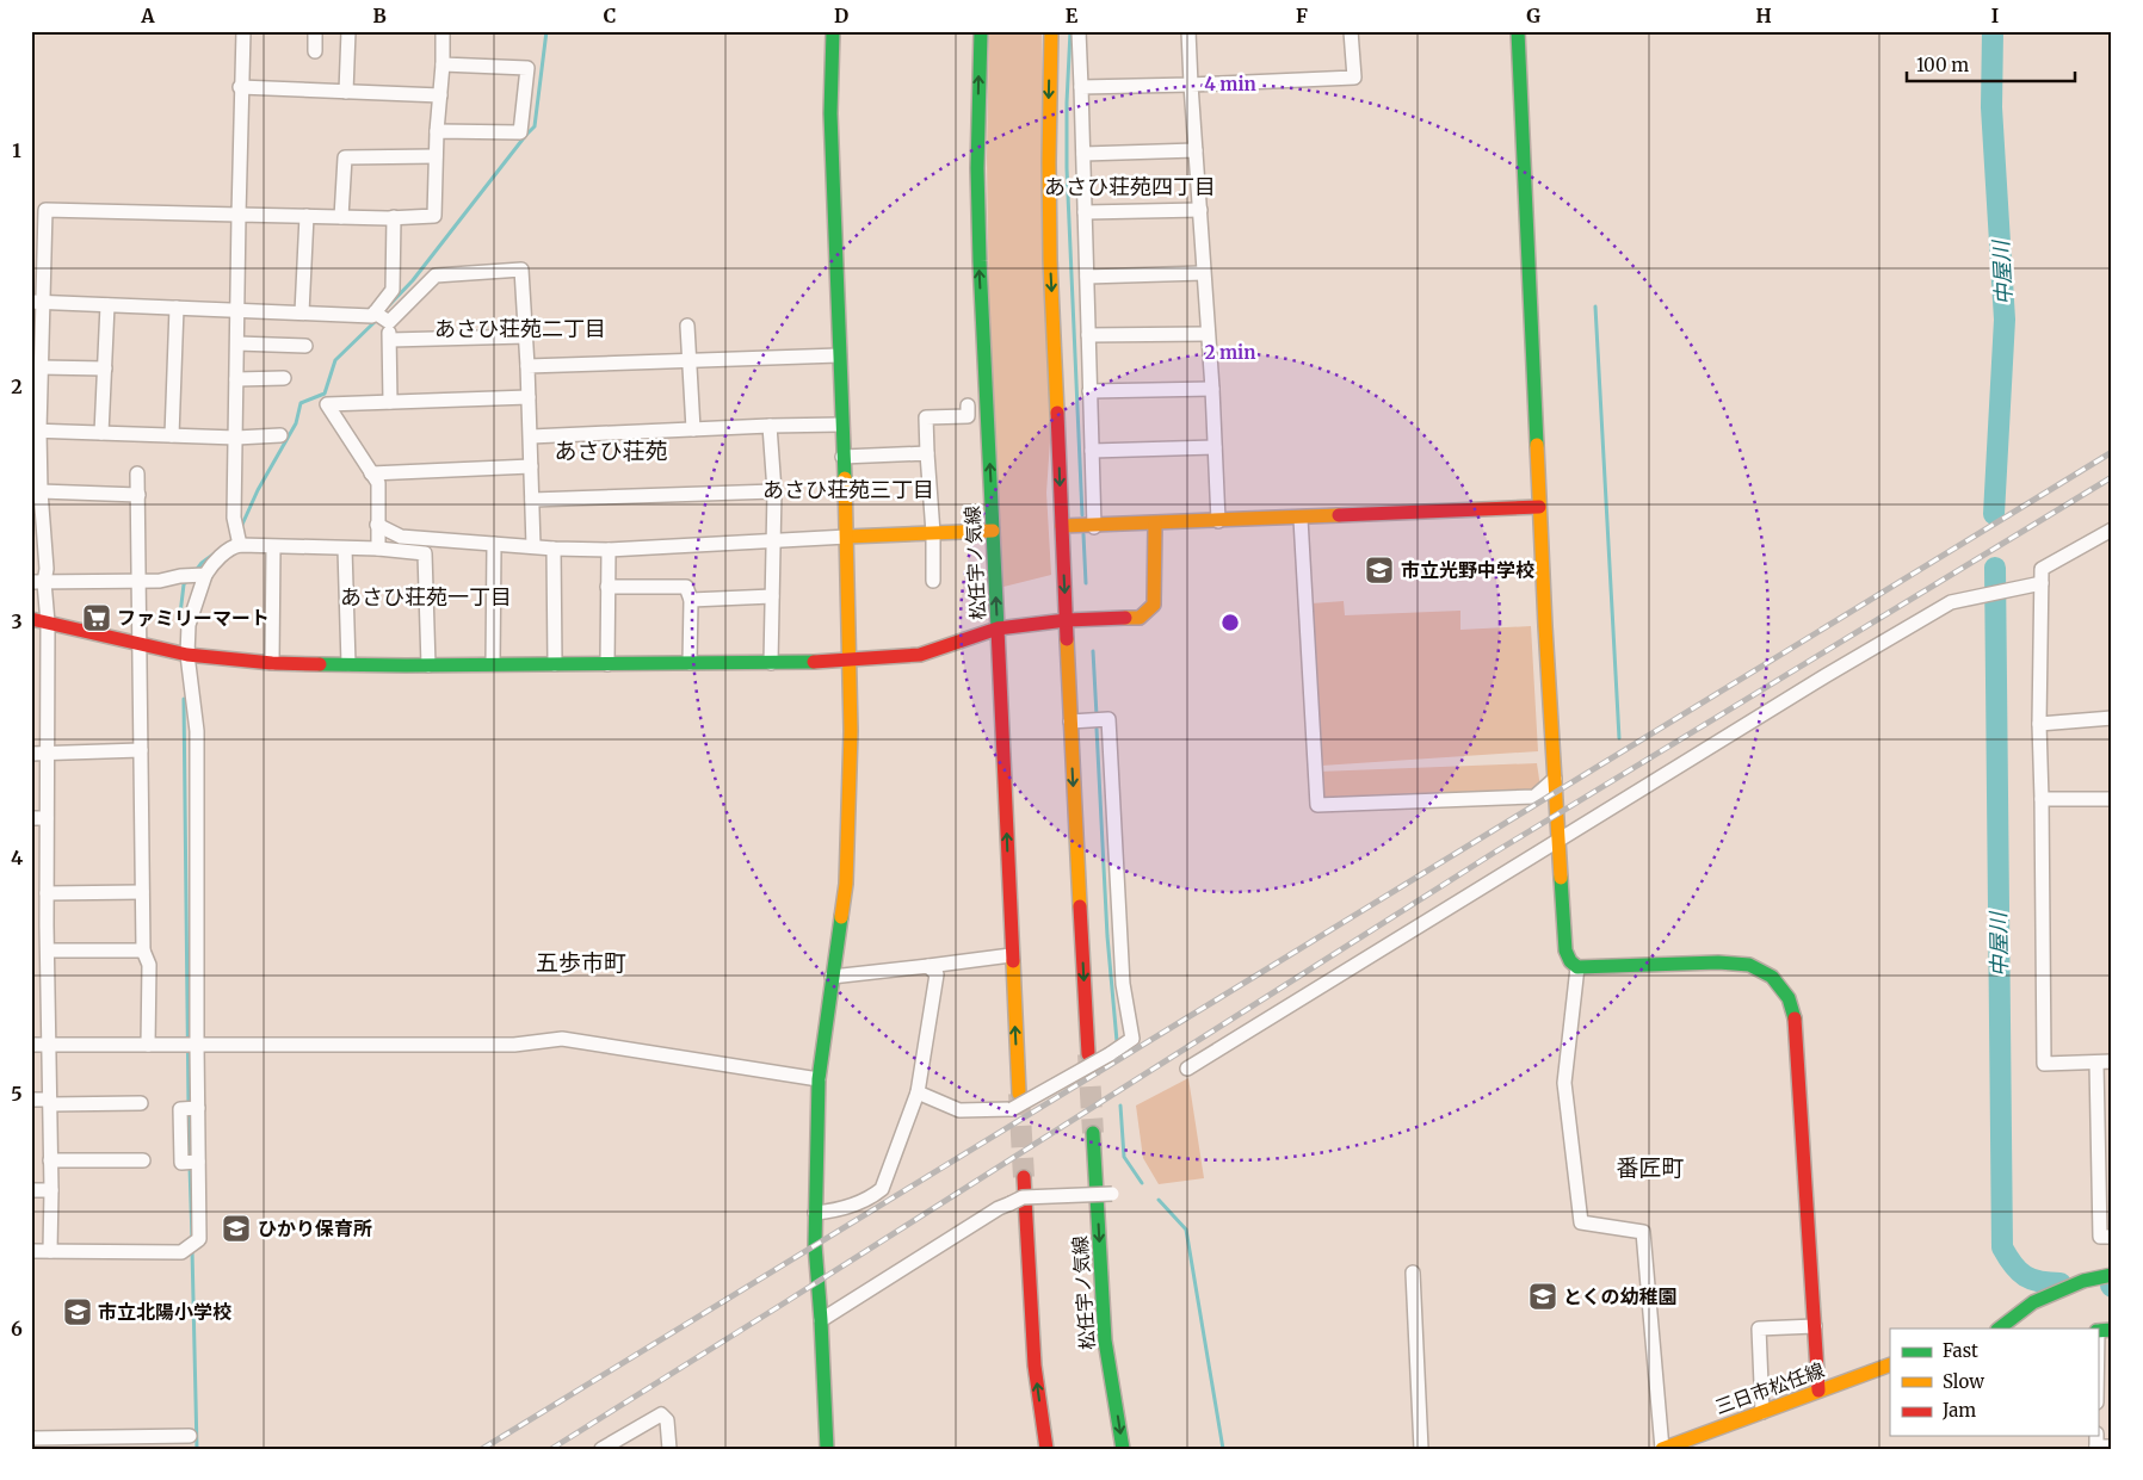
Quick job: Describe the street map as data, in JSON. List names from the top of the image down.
{
  "streets": {
    "street": ["松任宇ノ気線", "三日市松任線"]
  },
  "districts": [
    "あさひ荘苑四丁目",
    "あさひ荘苑二丁目",
    "あさひ荘苑",
    "あさひ荘苑三丁目",
    "あさひ荘苑一丁目",
    "五歩市町",
    "番匠町"
  ],
  "water": ["中屋川"],
  "places": {
    "school or university": [
      "市立光野中学校",
      "ひかり保育所",
      "とくの幼稚園",
      "市立北陽小学校"
    ],
    "supermarket": ["ファミリーマート"]
  },
  "legend": ["Fast", "Slow", "Jam"],
  "scale_bar": "100 m",
  "grid": {
    "columns": [
      "A",
      "B",
      "C",
      "D",
      "E",
      "F",
      "G",
      "H",
      "I"
    ],
    "rows": [
      "1",
      "2",
      "3",
      "4",
      "5",
      "6"
    ]
  },
  "rings": ["4 min", "2 min"]
}
